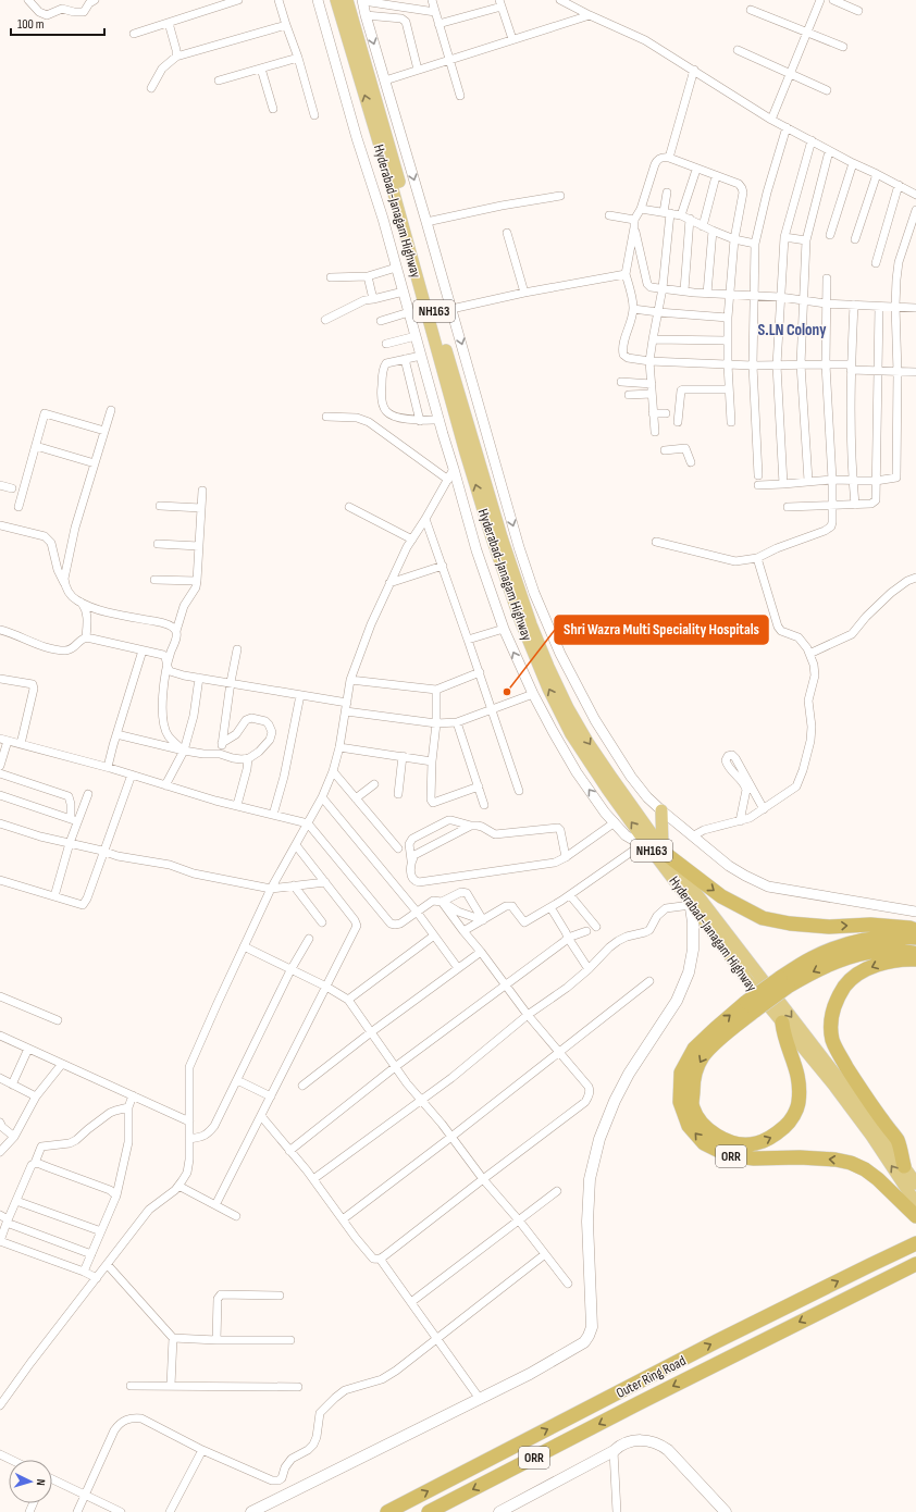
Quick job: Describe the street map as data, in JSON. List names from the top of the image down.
{
  "streets": {
    "highway": [
      "Hyderabad-Janagam Highway",
      "NH163",
      "ORR",
      "Outer Ring Road"
    ]
  },
  "crossings": [
    ["Hyderabad-Janagam Highway", "ORR"]
  ],
  "districts": ["S.LN Colony"],
  "places": ["Shri Wazra Multi Speciality Hospitals"],
  "scale_bar": "100 m",
  "north": "right"
}
